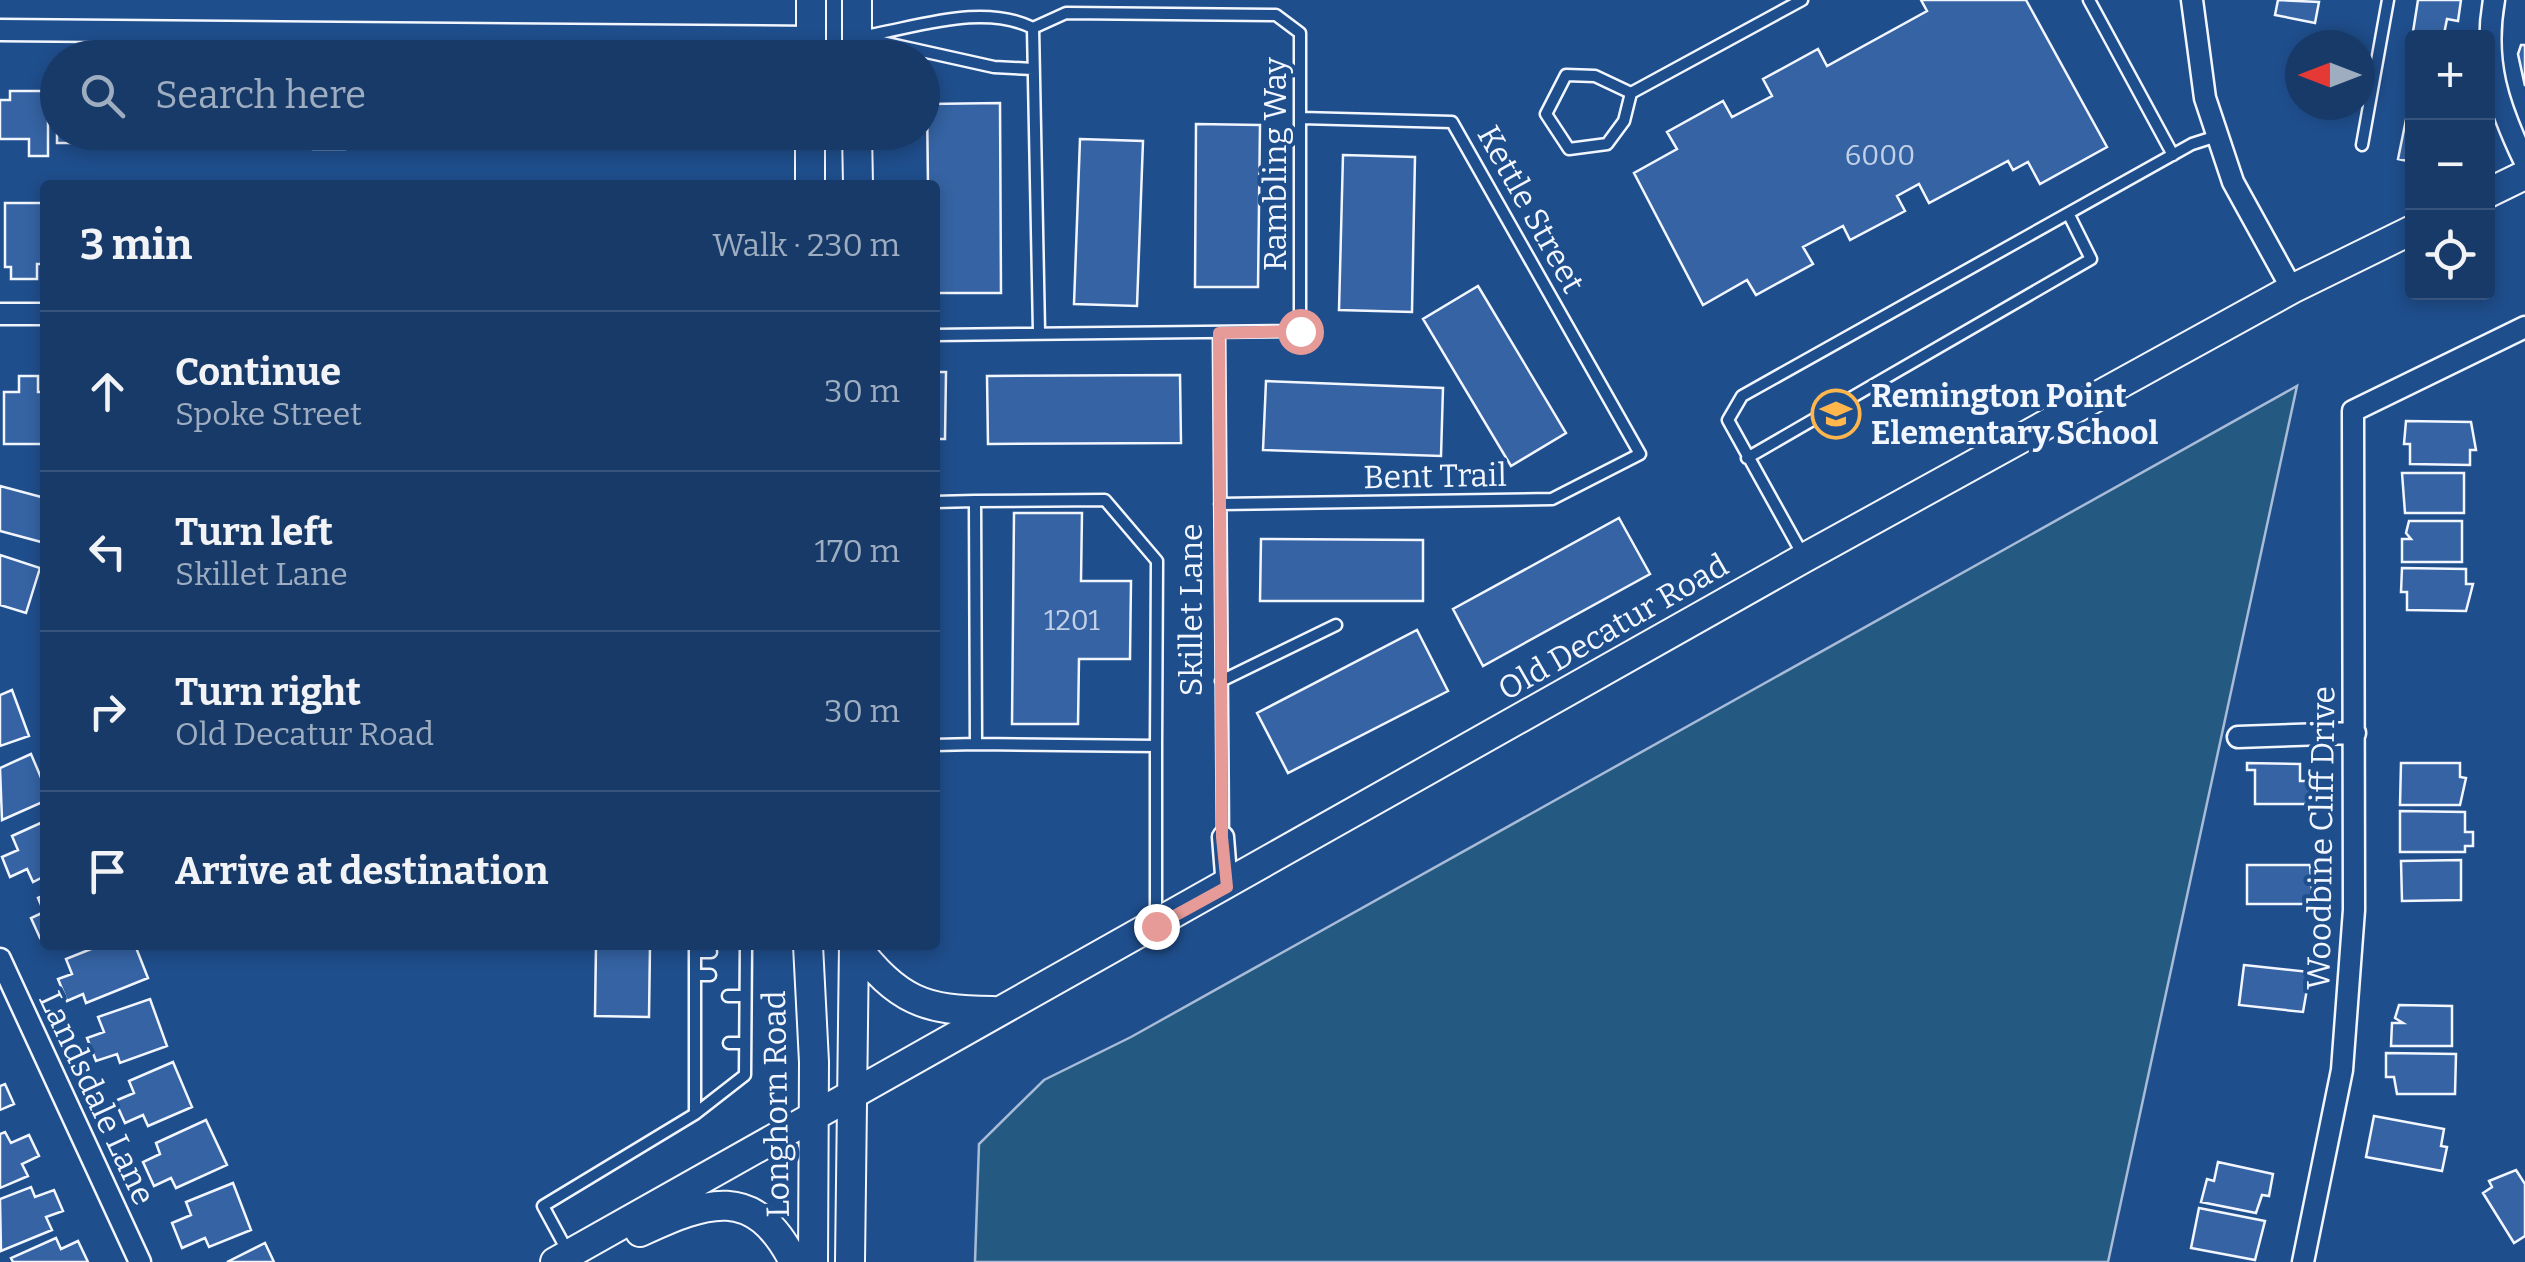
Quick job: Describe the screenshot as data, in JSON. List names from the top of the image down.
{
  "streets": {
    "street": [
      "Skillet Lane",
      "Old Decatur Road",
      "Woodbine Cliff Drive",
      "Landsdale Lane",
      "Longhorn Road"
    ],
    "lane": ["Rambling Way", "Kettle Street", "Bent Trail"]
  },
  "crossings": [
    ["Rambling Way", "Kettle Street"],
    ["Rambling Way", "Skillet Lane"],
    ["Kettle Street", "Bent Trail"],
    ["Bent Trail", "Skillet Lane"],
    ["Skillet Lane", "Old Decatur Road"],
    ["Old Decatur Road", "Longhorn Road"]
  ],
  "places": {
    "school or university": ["Remington Point Elementary School"]
  },
  "house_numbers": ["6000", "1201"],
  "north": "left",
  "page": {
    "map_buttons": ["+", "−"],
    "search": "Search here",
    "heading": ["3 min", "Walk · 230 m"],
    "list": [
      ["Continue", "Spoke Street", "30 m"],
      ["Turn left", "Skillet Lane", "170 m"],
      ["Turn right", "Old Decatur Road", "30 m"],
      "Arrive at destination"
    ]
  }
}
